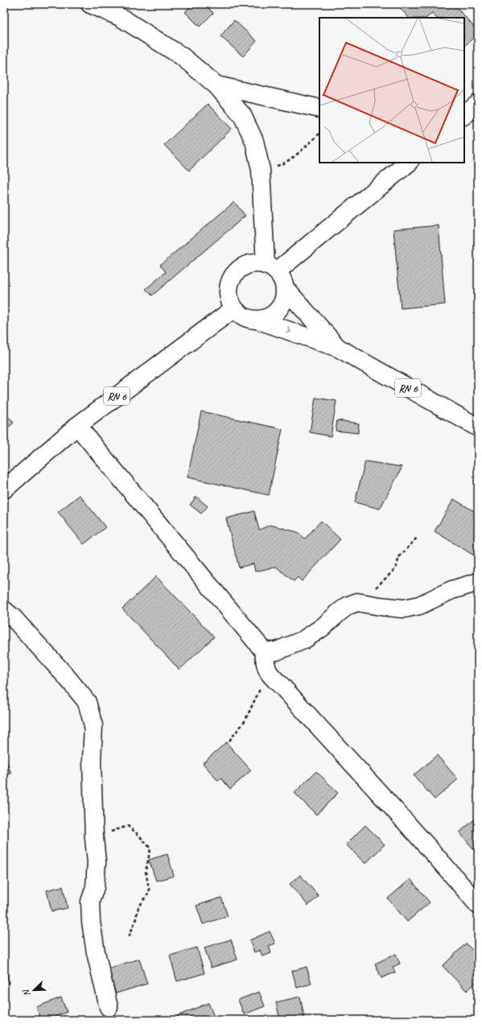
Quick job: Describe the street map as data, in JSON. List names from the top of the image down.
{
  "streets": {
    "street": ["RN 6"]
  },
  "north": "bottom left"
}
